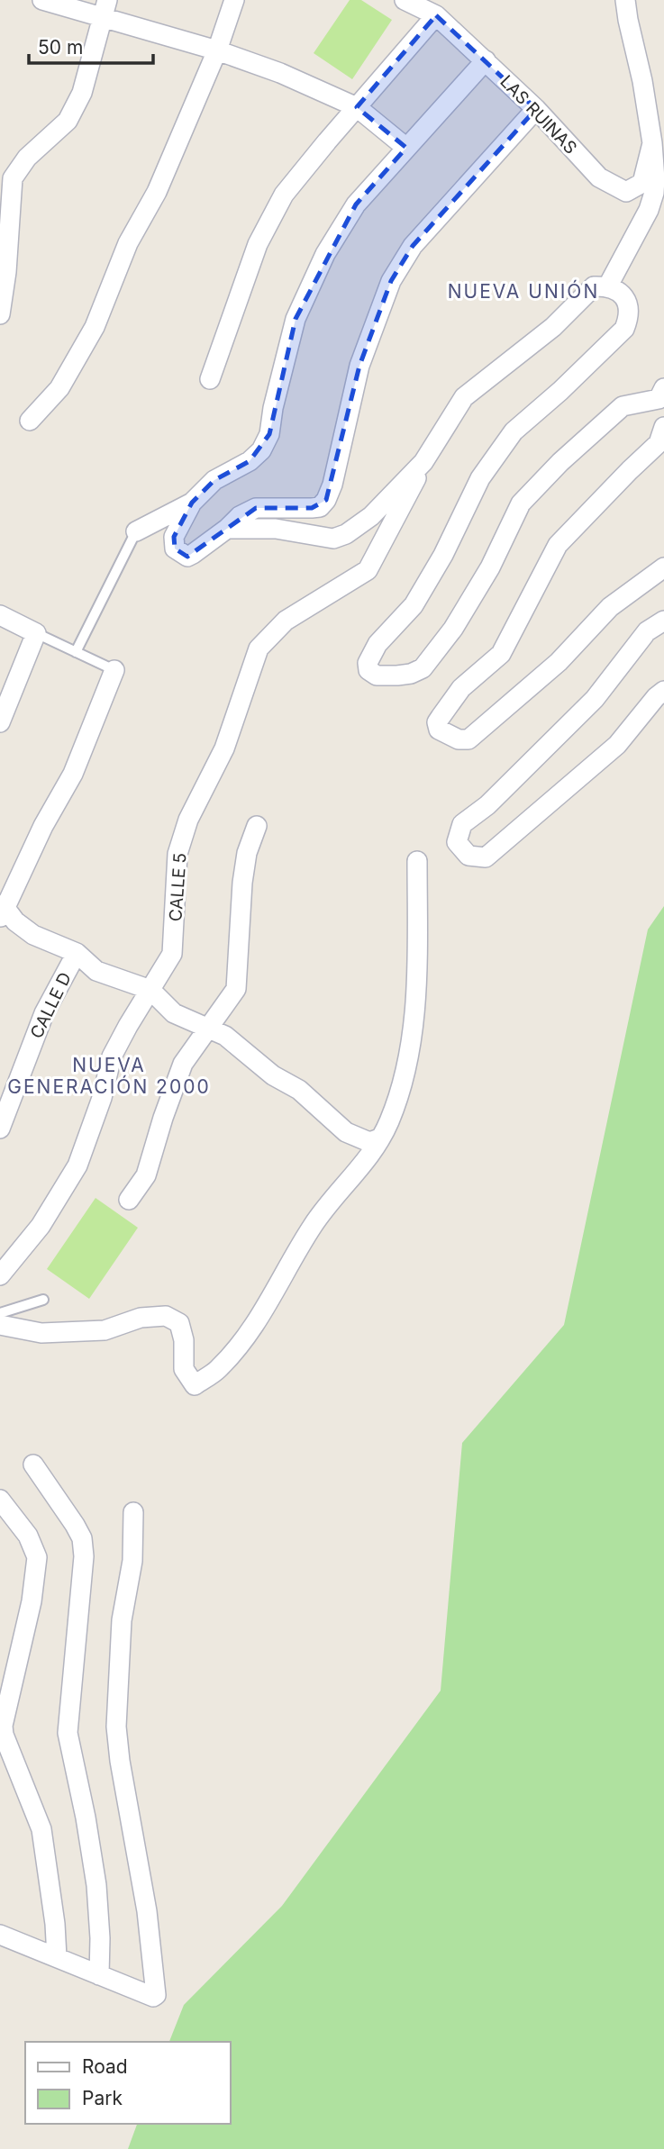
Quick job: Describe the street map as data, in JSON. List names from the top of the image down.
{
  "streets": {
    "street": ["LAS RUINAS", "CALLE 5", "CALLE D"]
  },
  "districts": ["NUEVA UNIÓN", "NUEVA GENERACIÓN 2000"],
  "legend": ["Road", "Park"],
  "scale_bar": "50 m"
}
